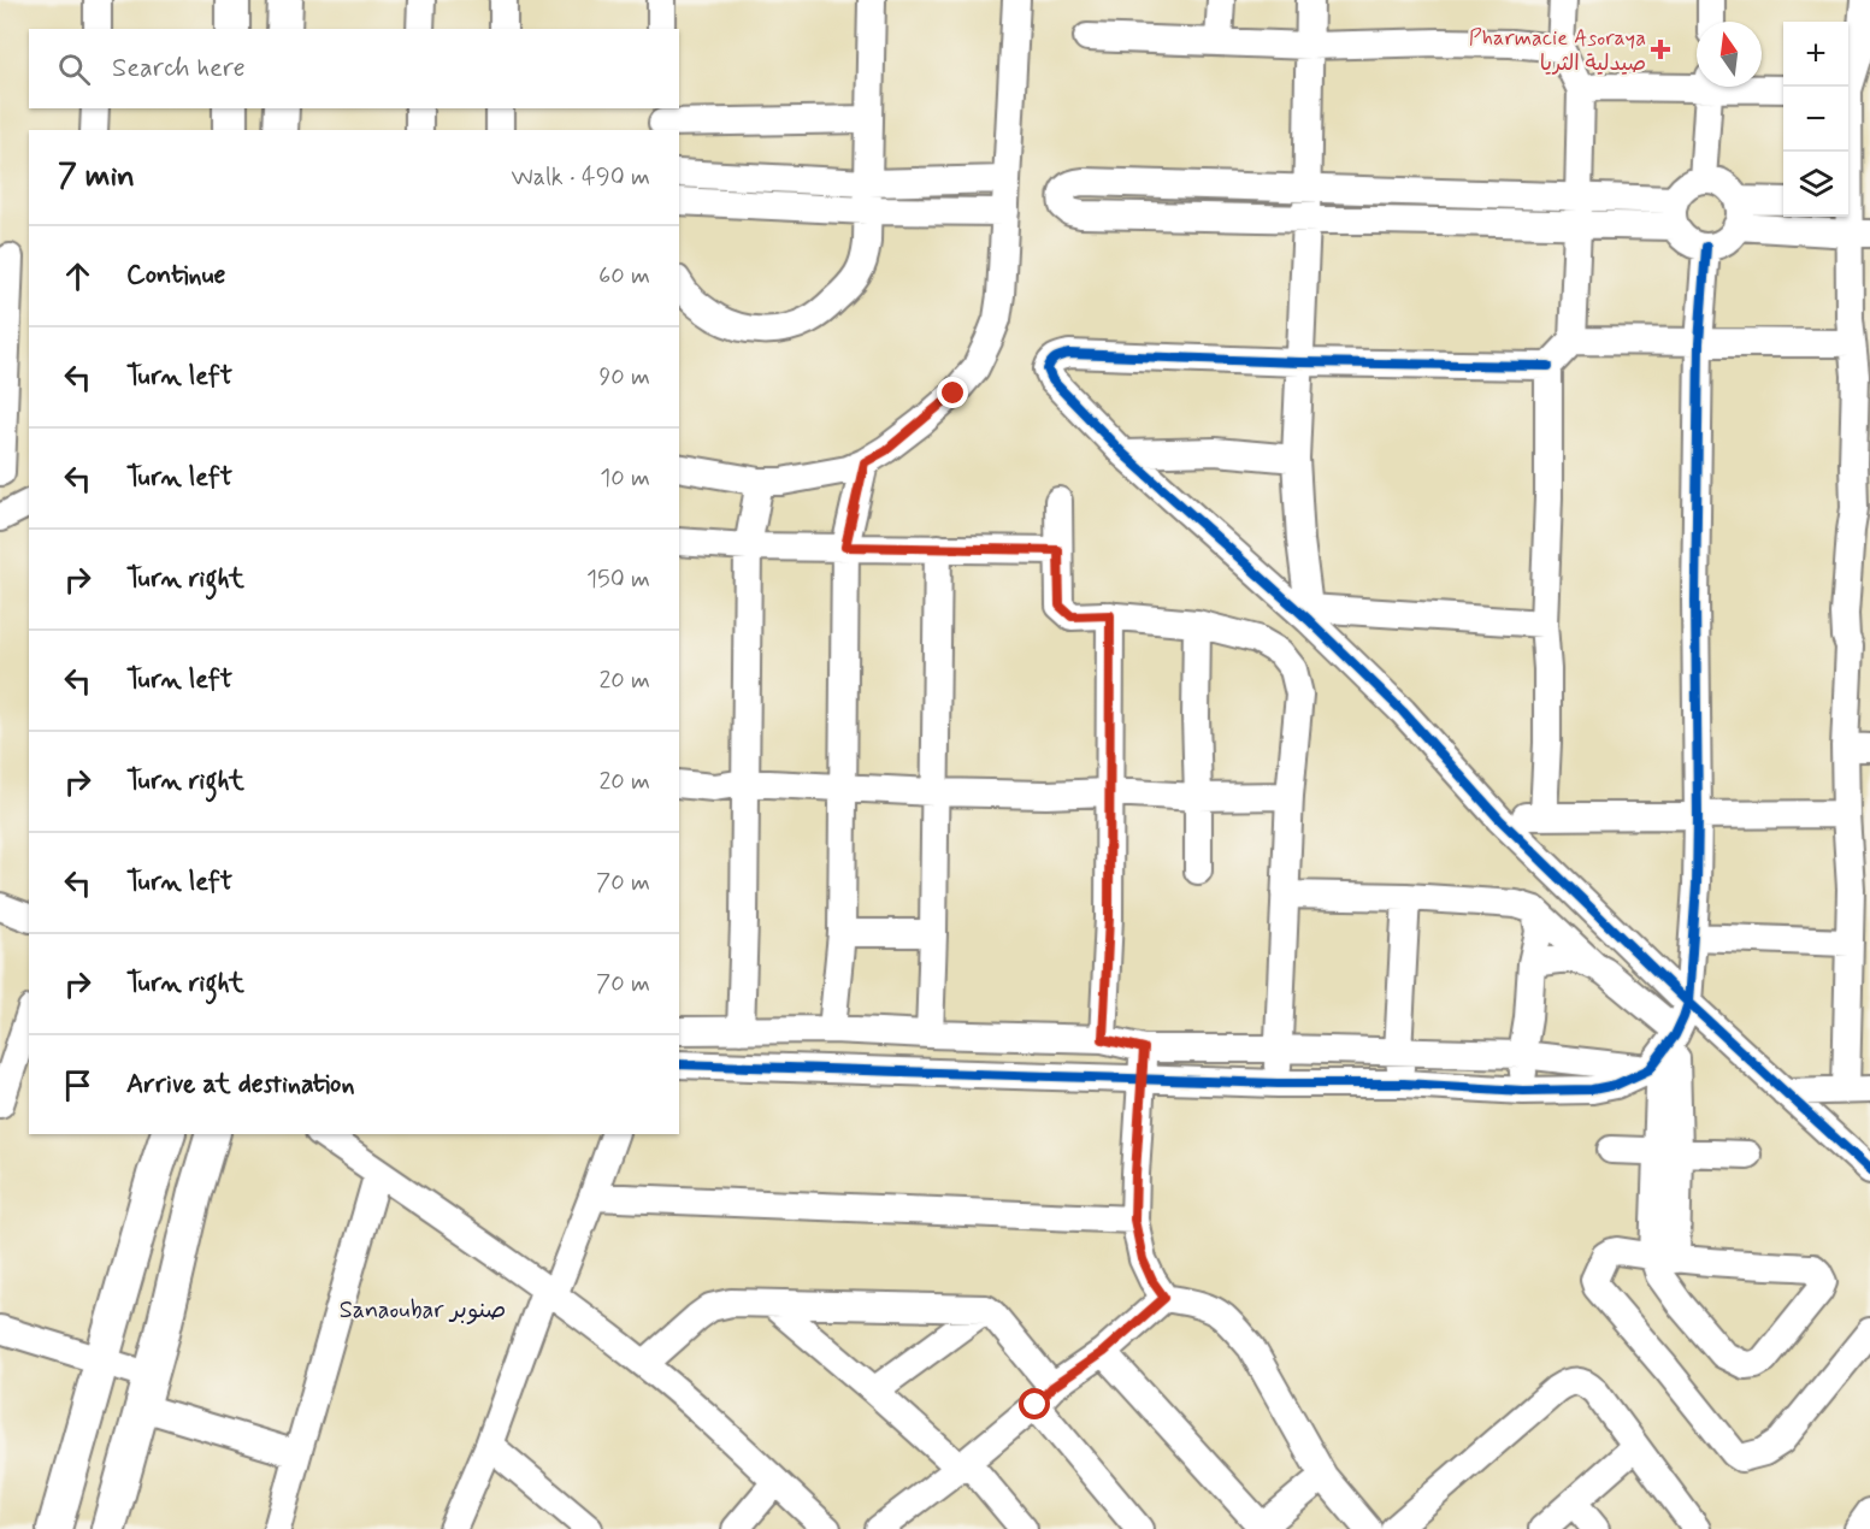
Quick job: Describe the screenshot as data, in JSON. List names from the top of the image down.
{
  "districts": ["Sanaoubar صنوبر"],
  "places": {
    "health": ["Pharmacie Asoraya صيدلية الثريا"]
  },
  "north": "top",
  "page": {
    "map_buttons": ["+", "−"],
    "search": "Search here",
    "heading": ["7 min", "Walk · 490 m"],
    "list": [
      ["Continue", "60 m"],
      ["Turn left", "90 m"],
      ["Turn left", "10 m"],
      ["Turn right", "150 m"],
      ["Turn left", "20 m"],
      ["Turn right", "20 m"],
      ["Turn left", "70 m"],
      ["Turn right", "70 m"],
      "Arrive at destination"
    ]
  }
}
